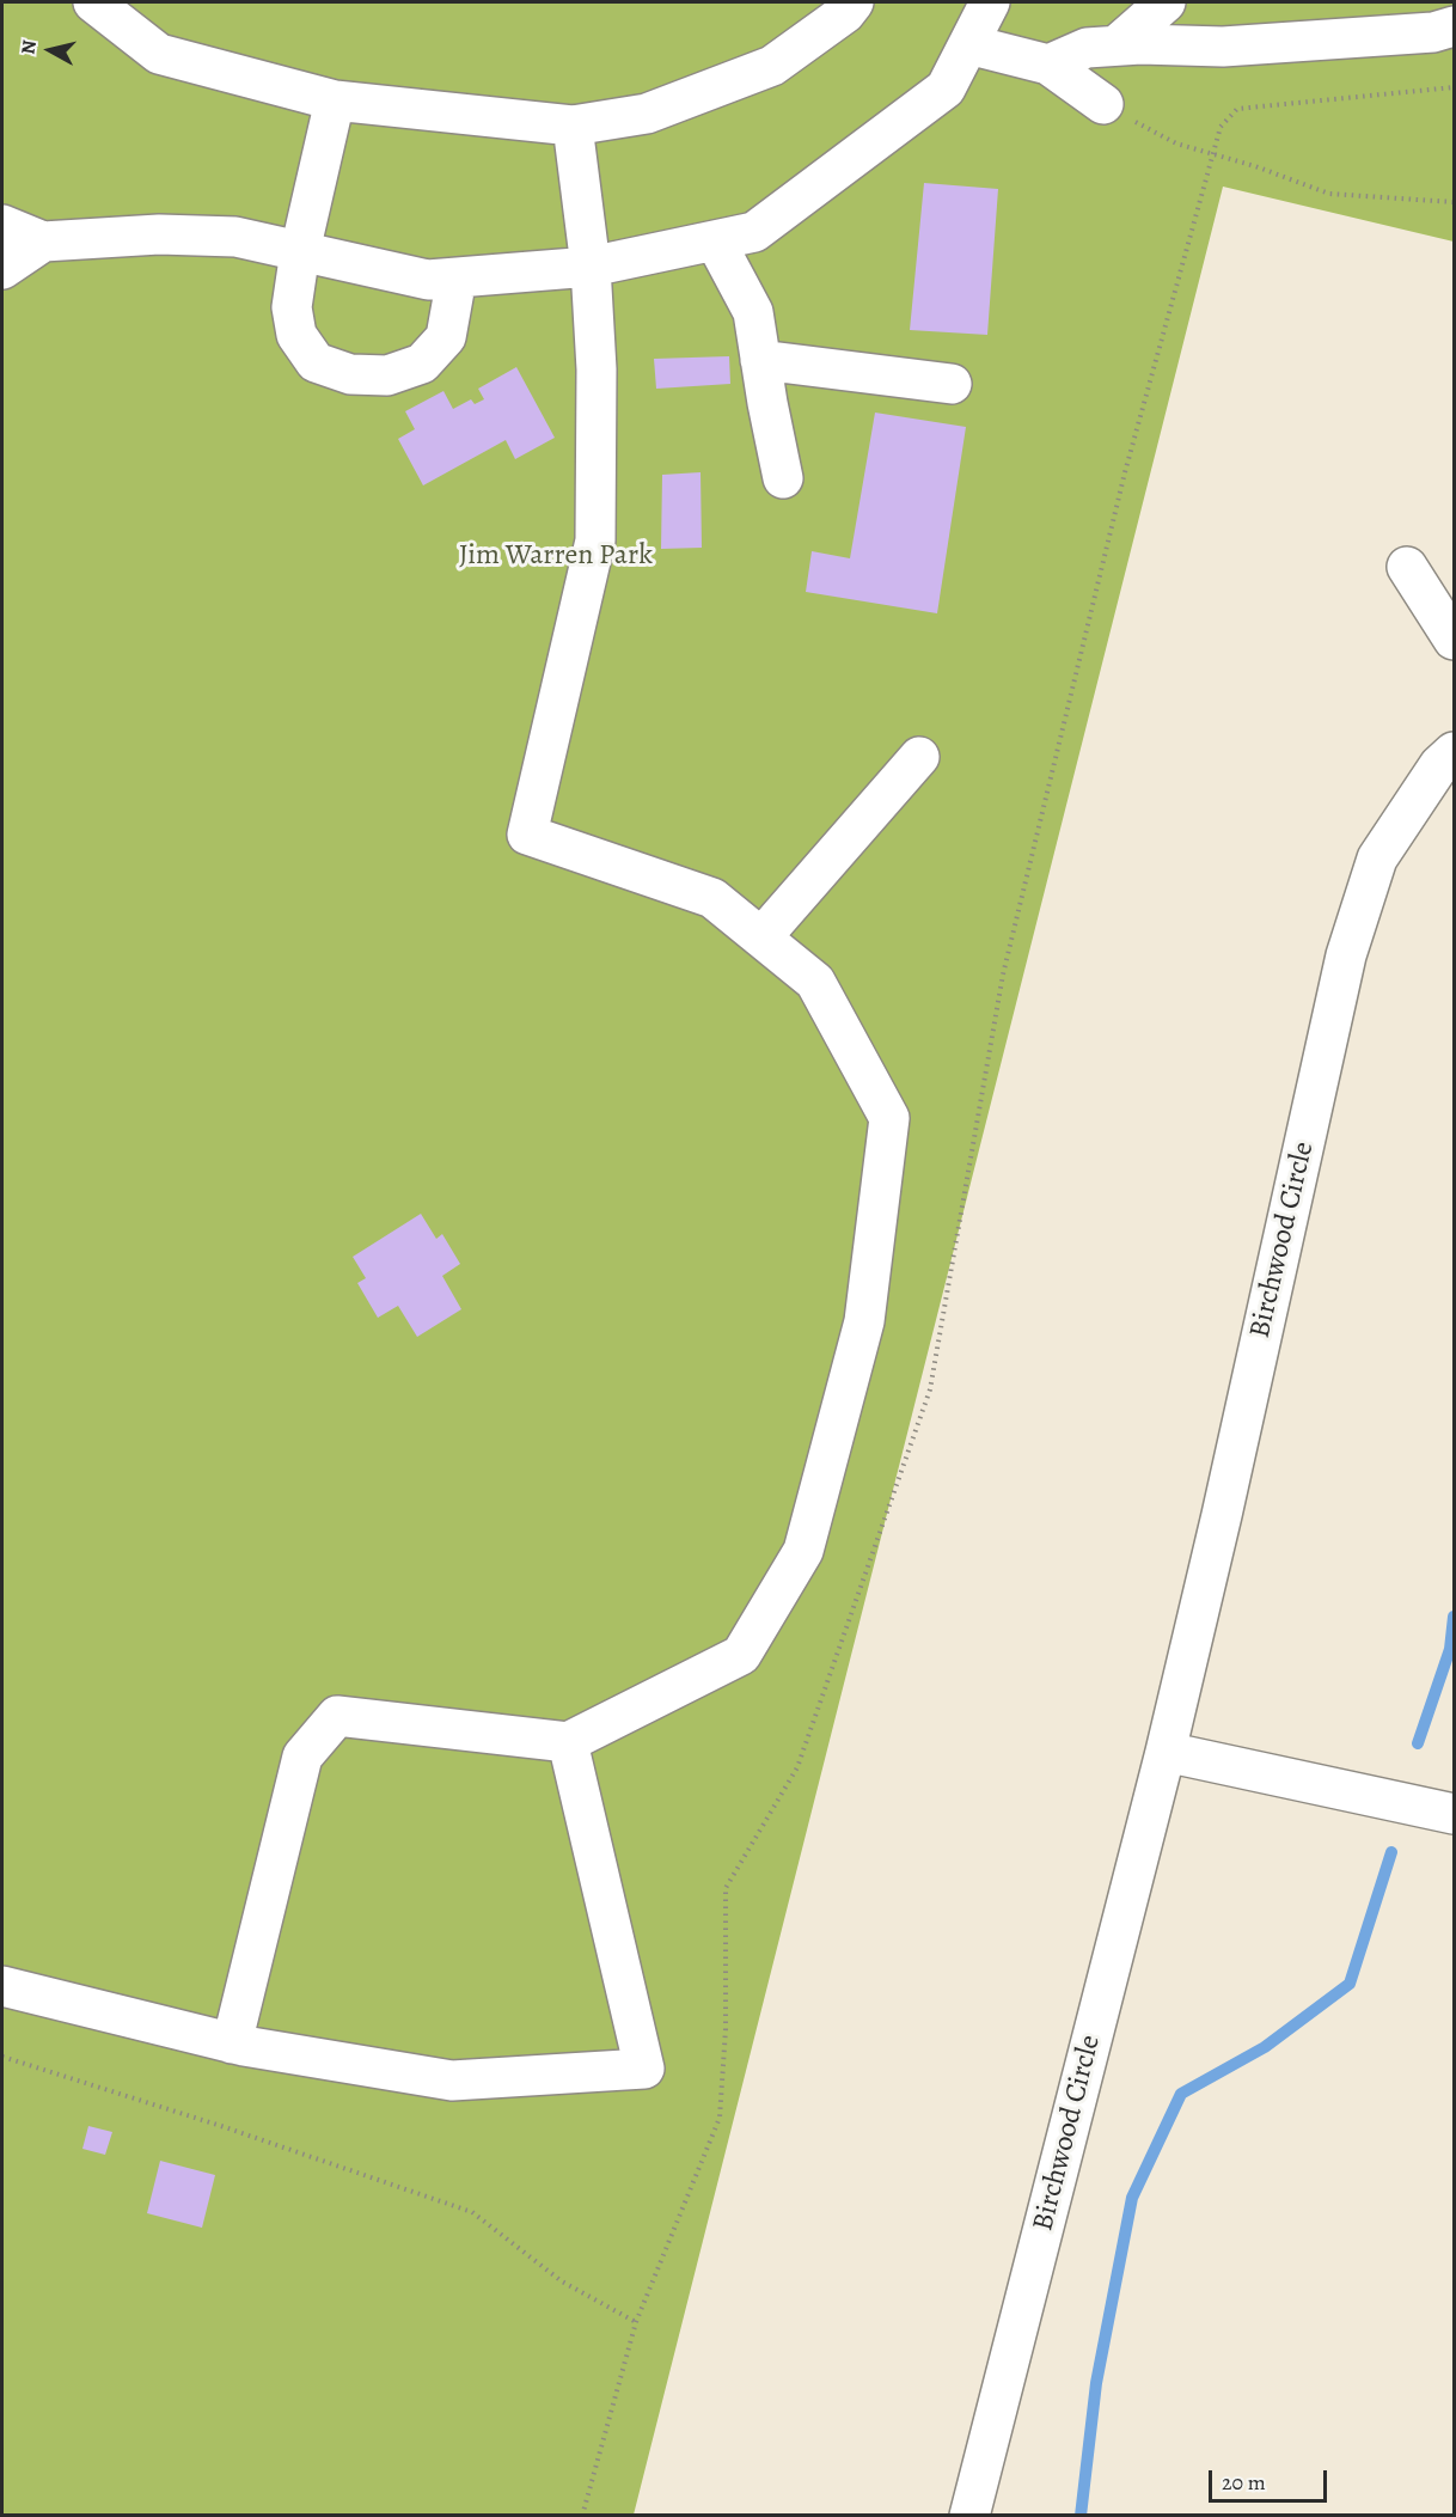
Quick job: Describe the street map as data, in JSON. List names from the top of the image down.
{
  "streets": {
    "street": ["Birchwood Circle"]
  },
  "parks": ["Jim Warren Park"],
  "scale_bar": "20 m",
  "north": "left"
}
